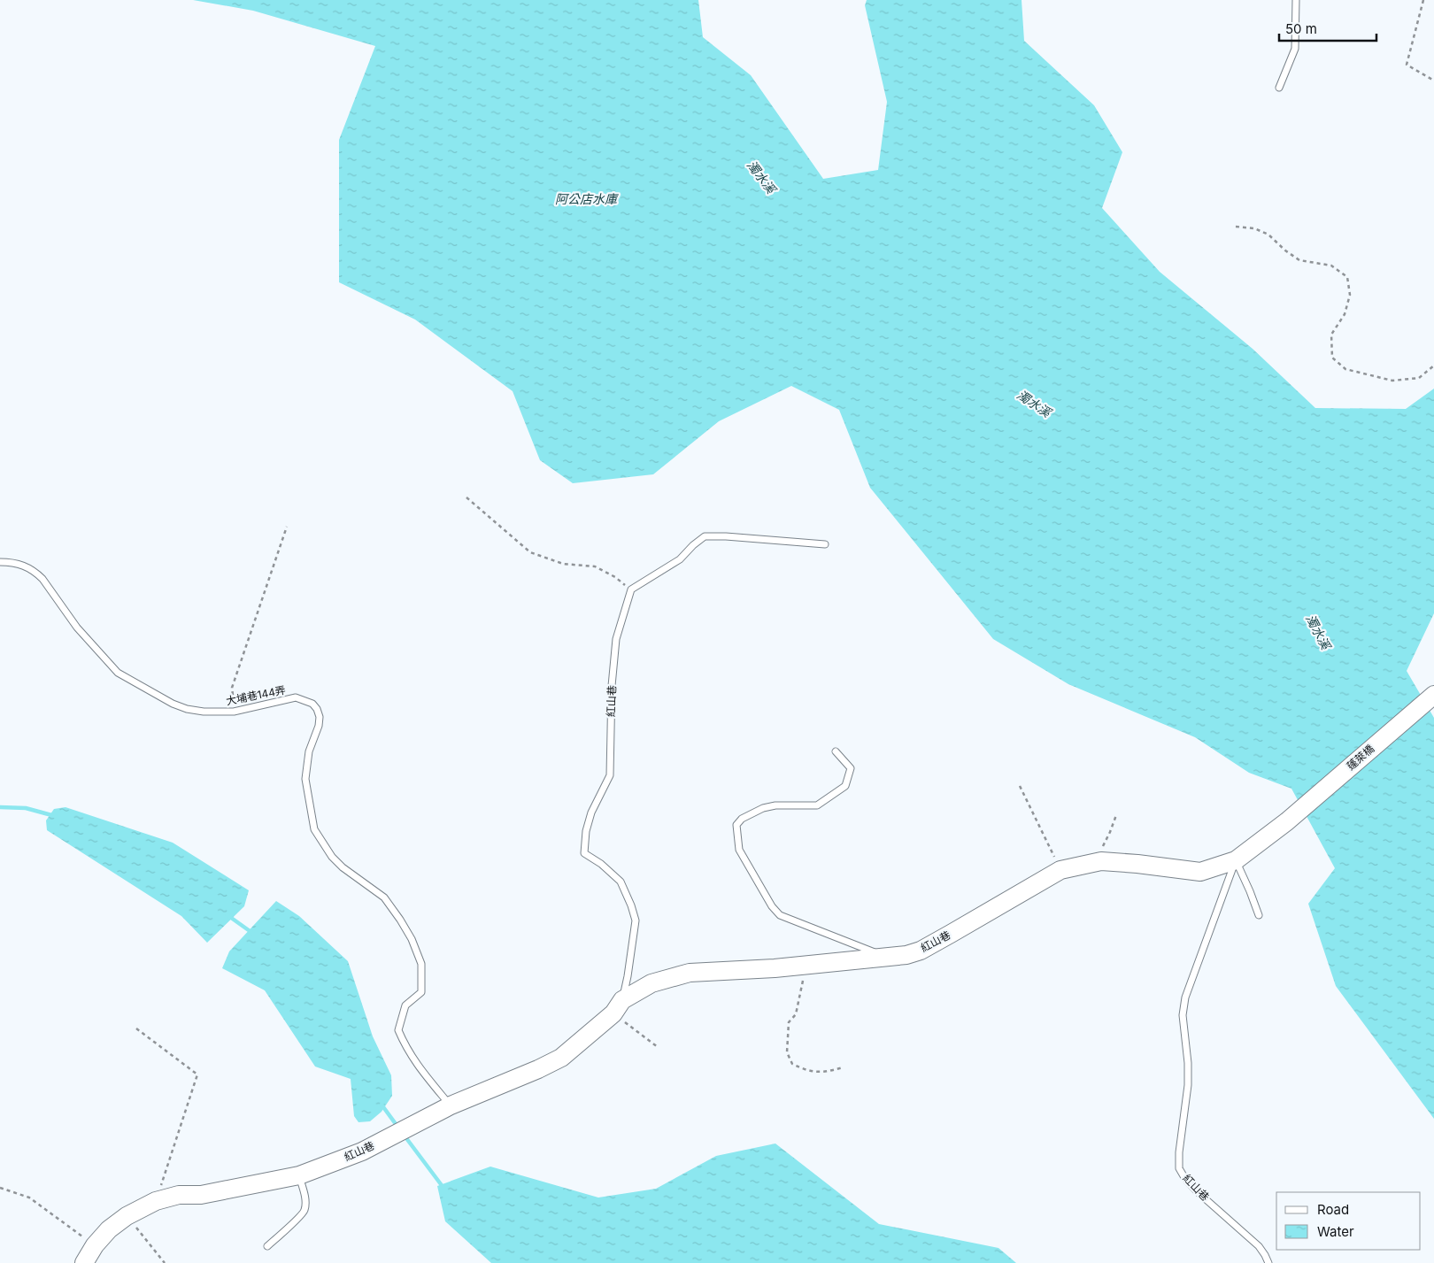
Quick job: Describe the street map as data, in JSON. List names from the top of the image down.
{
  "streets": {
    "street": ["紅山巷", "蓬萊橋"],
    "lane": ["大埔巷144弄"]
  },
  "crossings": [
    ["大埔巷144弄", "紅山巷"],
    ["紅山巷", "蓬萊橋"]
  ],
  "water": ["濁水溪", "阿公店水庫"],
  "legend": ["Road", "Water"],
  "scale_bar": "50 m"
}
